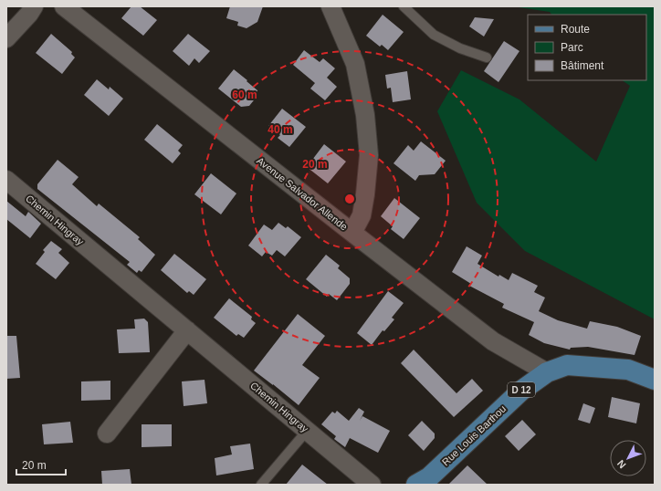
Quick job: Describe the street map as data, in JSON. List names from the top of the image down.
{
  "streets": {
    "main road": ["D 12", "Rue Louis Barthou"],
    "street": ["Avenue Salvador Allende", "Chemin Hingray"]
  },
  "crossings": [
    ["Avenue Salvador Allende", "Rue Louis Barthou"]
  ],
  "legend": ["Route", "Parc", "Bâtiment"],
  "scale_bar": "20 m",
  "north": "bottom left",
  "rings": ["60 m", "40 m", "20 m"]
}
